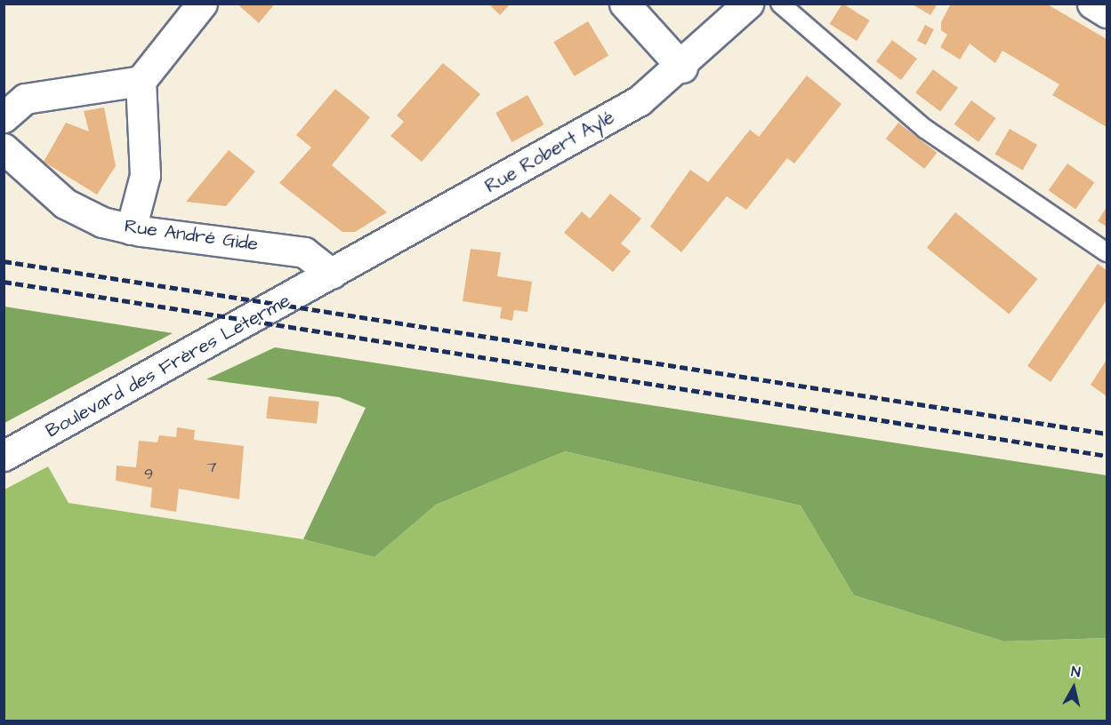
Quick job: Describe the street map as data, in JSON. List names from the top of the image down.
{
  "streets": {
    "street": ["Rue Robert Aylé", "Rue André Gide", "Boulevard des Frères Leterme"]
  },
  "crossings": [
    ["Rue Robert Aylé", "Rue André Gide"],
    ["Rue Robert Aylé", "Boulevard des Frères Leterme"],
    ["Rue André Gide", "Boulevard des Frères Leterme"]
  ],
  "house_numbers": ["7", "9"],
  "north": "top"
}
